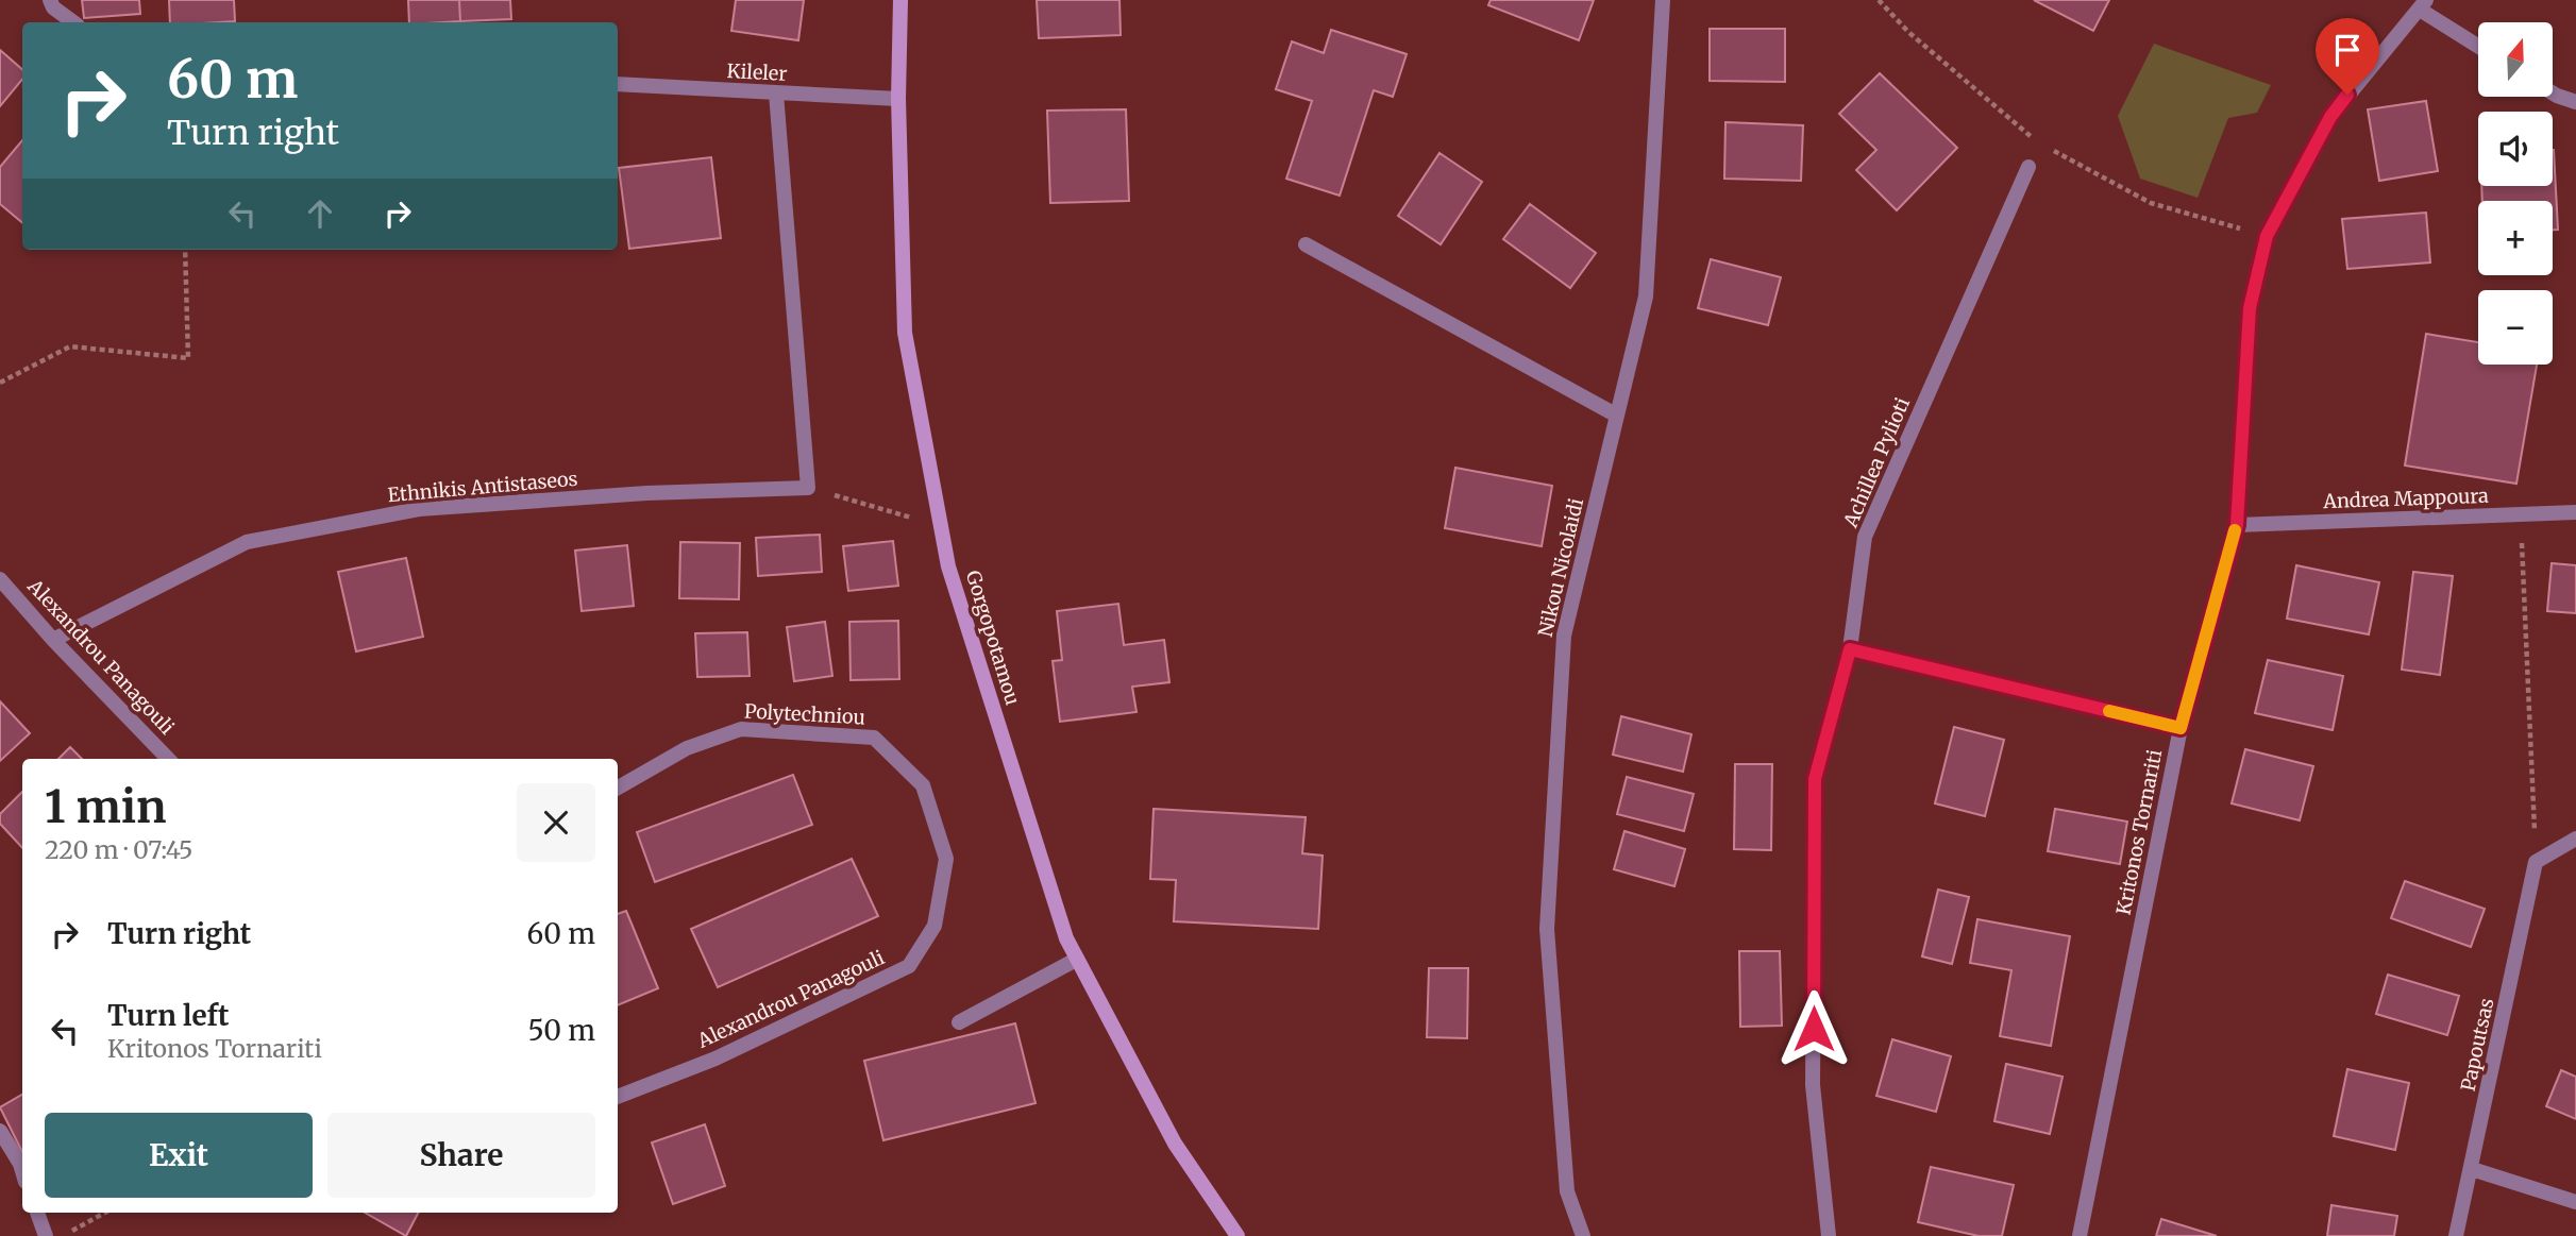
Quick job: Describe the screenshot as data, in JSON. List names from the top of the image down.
{
  "streets": {
    "street": [
      "Kileler",
      "Achillea Pylioti",
      "Ethnikis Antistaseos",
      "Andrea Mappoura",
      "Nikou Nicolaidi",
      "Gorgopotamou",
      "Alexandrou Panagouli",
      "Polytechniou",
      "Kritonos Tornariti",
      "Papoutsas"
    ]
  },
  "crossings": [
    ["Kileler", "Gorgopotamou"],
    ["Ethnikis Antistaseos", "Alexandrou Panagouli"],
    ["Andrea Mappoura", "Kritonos Tornariti"],
    ["Alexandrou Panagouli", "Polytechniou"]
  ],
  "north": "top",
  "page": {
    "map_buttons": ["+", "−"],
    "turn": ["60 m", "Turn right"],
    "heading": ["1 min", "220 m · 07:45"],
    "list": [
      {
        "name": "Turn right",
        "value": "60 m"
      },
      {
        "name": "Turn left",
        "note": "Kritonos Tornariti",
        "value": "50 m"
      }
    ],
    "buttons": ["Exit", "Share"]
  }
}
